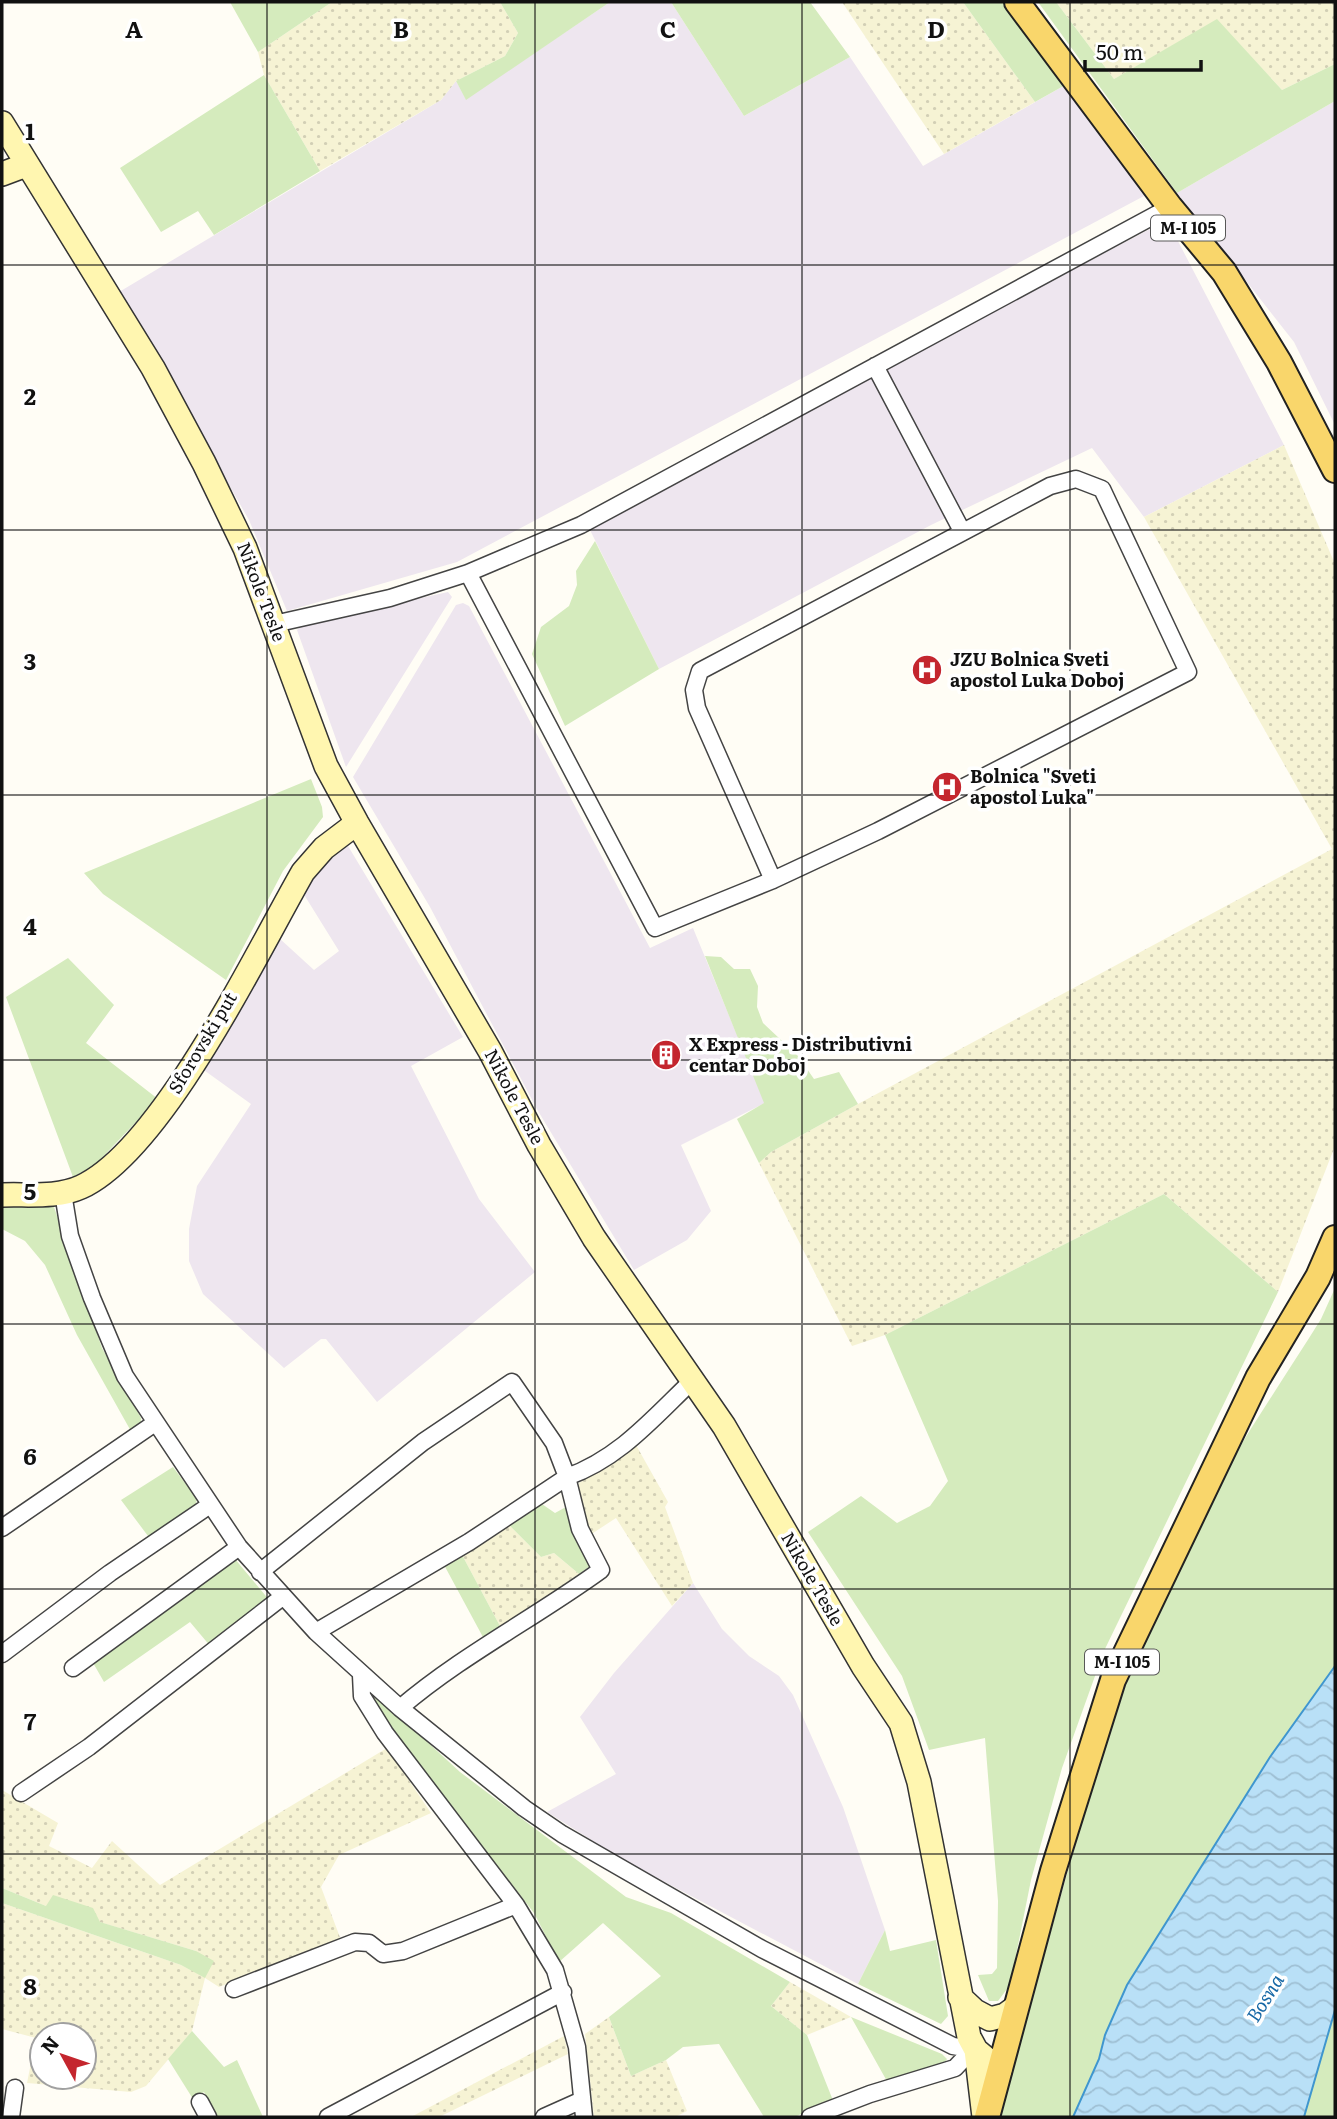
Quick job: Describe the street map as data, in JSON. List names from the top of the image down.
{
  "streets": {
    "main road": ["M-I 105"],
    "street": ["Nikole Tesle", "Sforovski put"]
  },
  "crossings": [
    ["M-I 105", "Nikole Tesle"],
    ["Nikole Tesle", "Sforovski put"]
  ],
  "water": ["Bosna"],
  "places": {
    "hospital": ["JZU Bolnica Sveti apostol Luka Doboj", "Bolnica \"Sveti apostol Luka\""],
    "building": ["X Express - Distributivni centar Doboj"]
  },
  "scale_bar": "50 m",
  "north": "top left",
  "grid": {
    "columns": [
      "A",
      "B",
      "C",
      "D"
    ],
    "rows": [
      "1",
      "2",
      "3",
      "4",
      "5",
      "6",
      "7",
      "8"
    ]
  }
}
